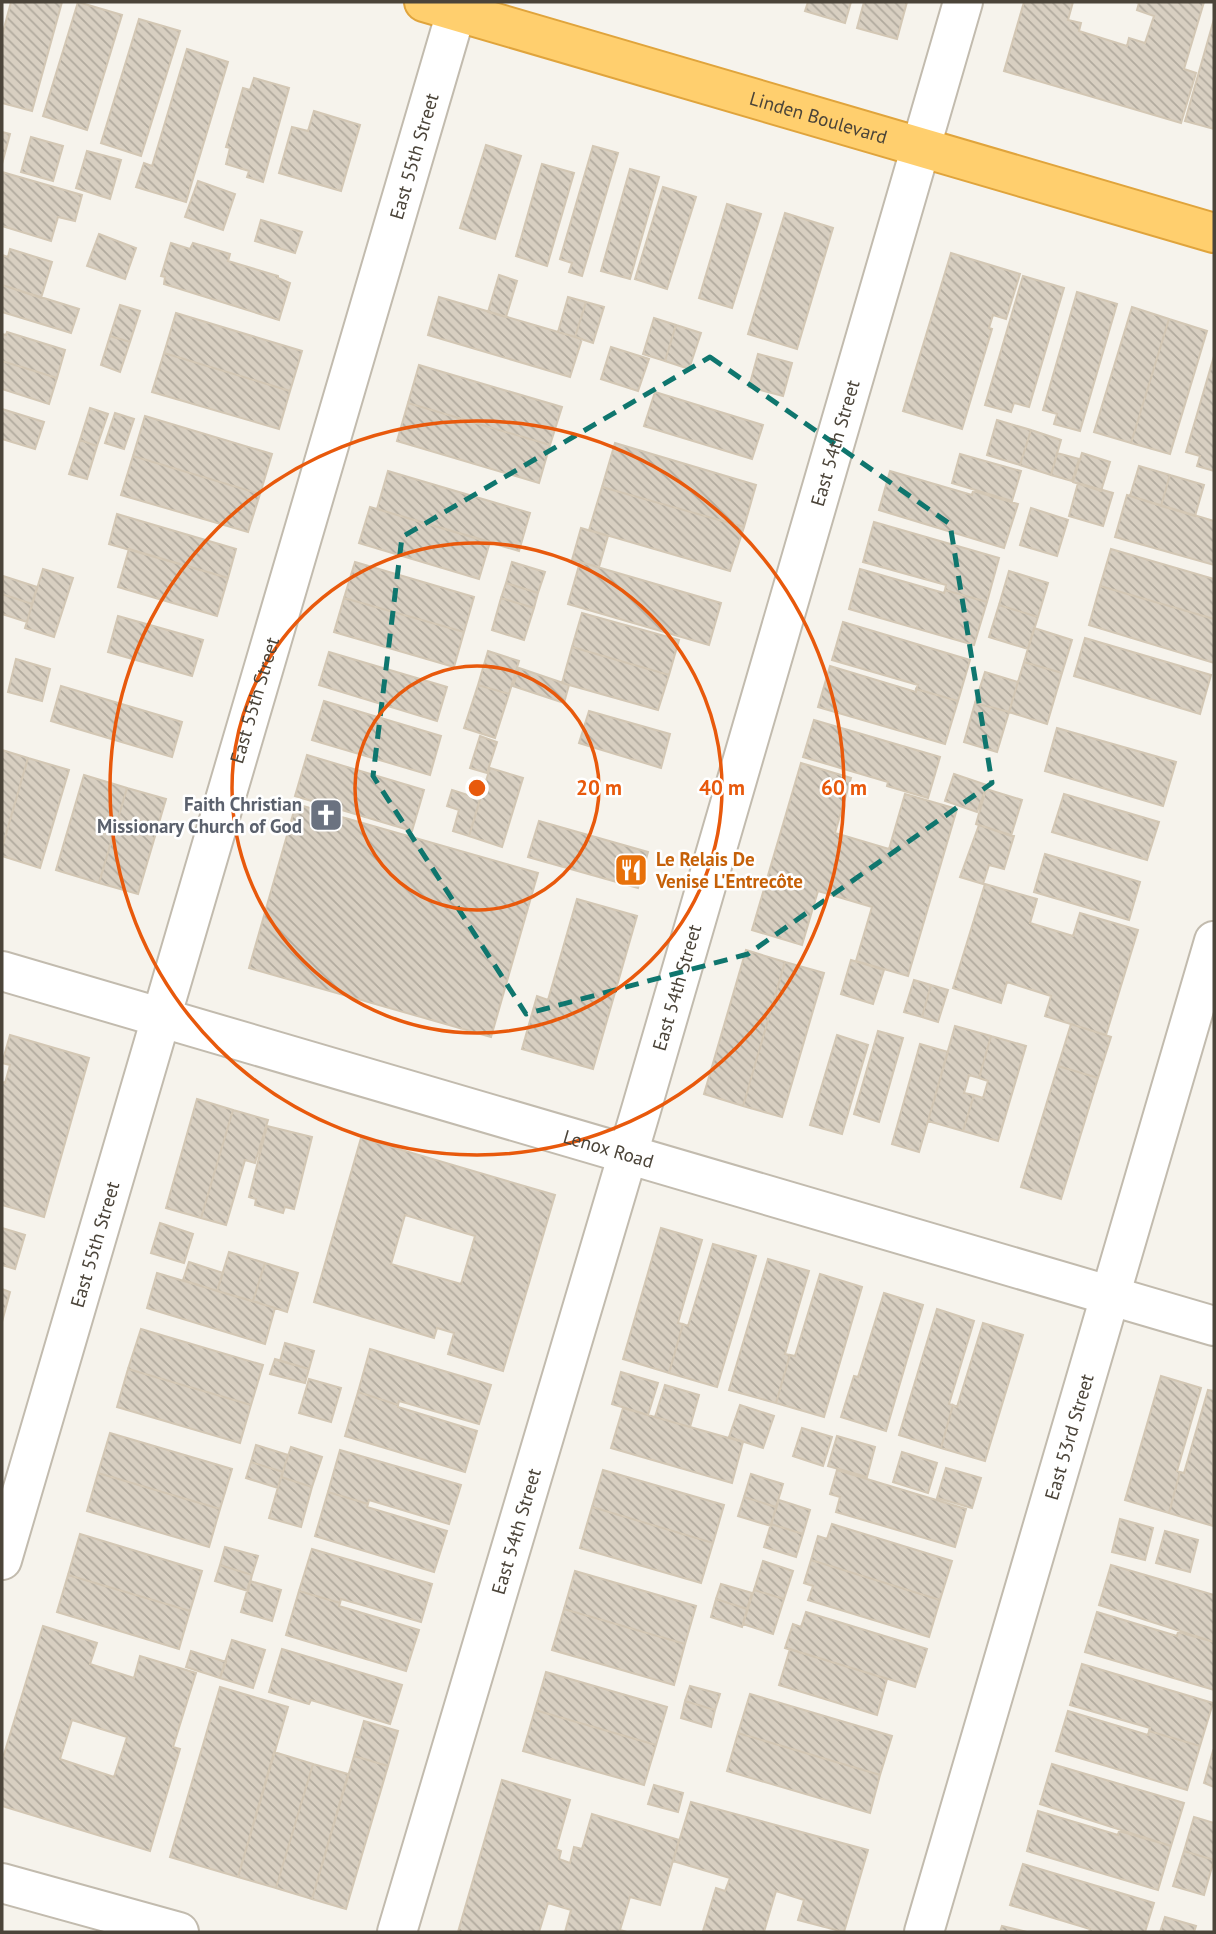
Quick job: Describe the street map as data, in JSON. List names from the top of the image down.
{
  "streets": {
    "highway": ["Linden Boulevard"],
    "street": [
      "East 55th Street",
      "East 54th Street",
      "Lenox Road",
      "East 53rd Street"
    ]
  },
  "crossings": [
    ["Linden Boulevard", "East 55th Street"],
    ["Linden Boulevard", "East 54th Street"],
    ["East 55th Street", "Lenox Road"],
    ["East 54th Street", "Lenox Road"],
    ["Lenox Road", "East 53rd Street"]
  ],
  "places": {
    "church": ["Faith Christian Missionary Church of God"],
    "restaurant": ["Le Relais De Venise L'Entrecôte"]
  },
  "rings": ["20 m", "40 m", "60 m"]
}
